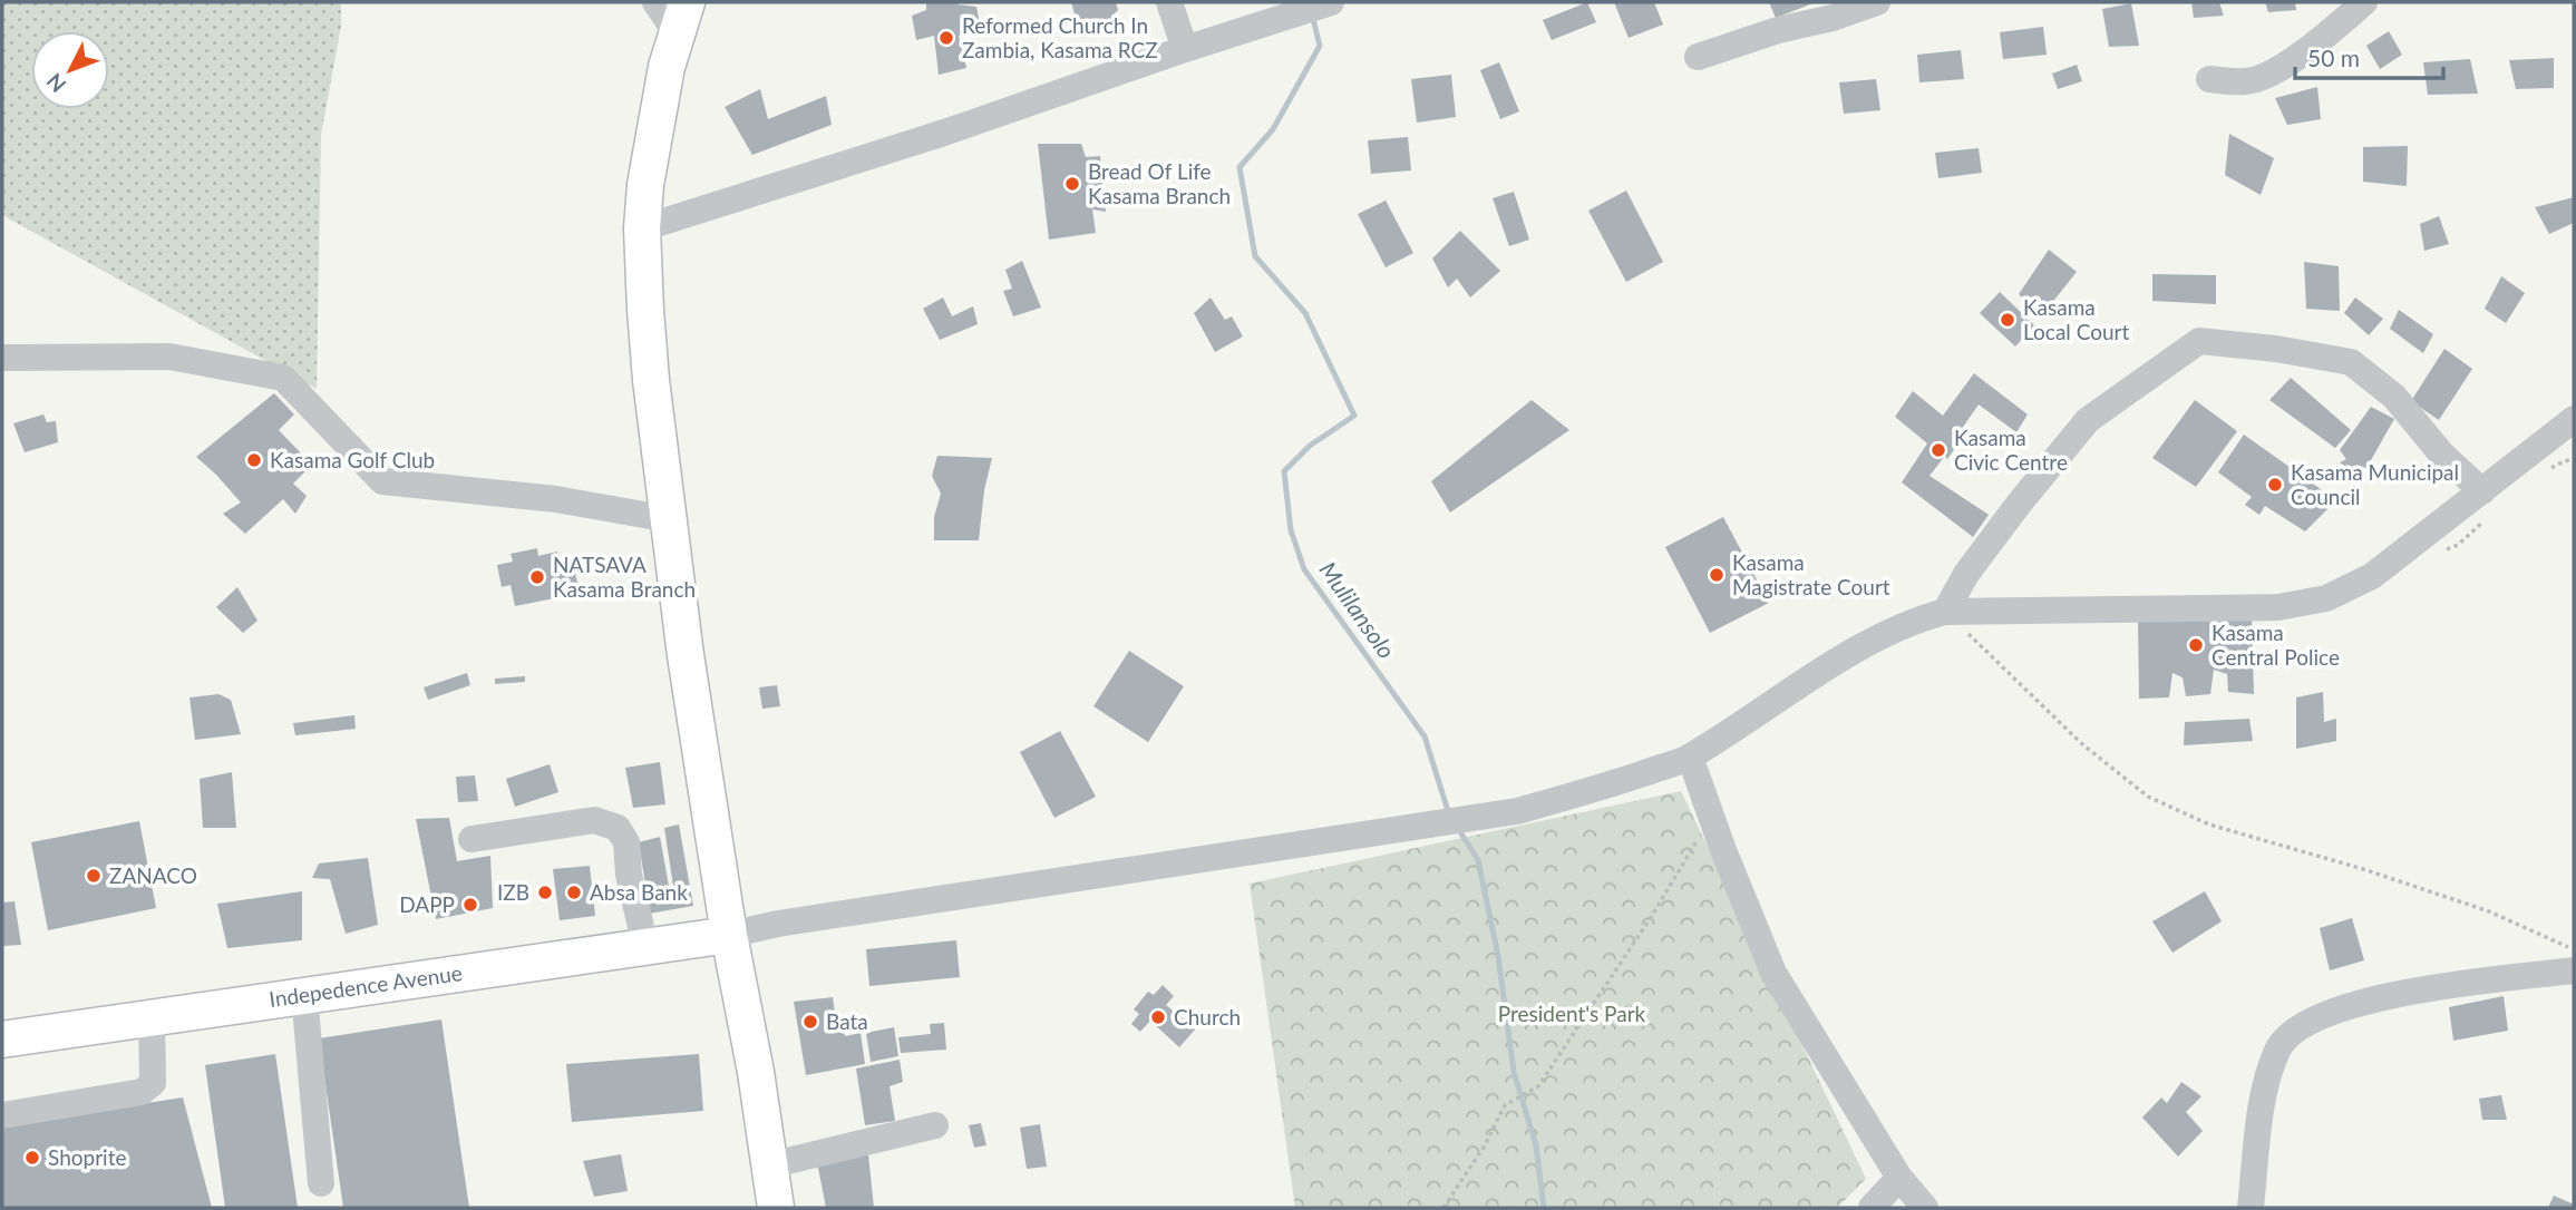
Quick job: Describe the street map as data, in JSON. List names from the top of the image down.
{
  "streets": {
    "main road": ["Indepedence Avenue"]
  },
  "water": ["Mulilansolo"],
  "parks": ["President's Park"],
  "places": [
    "Reformed Church In Zambia, Kasama RCZ",
    "Bread Of Life Kasama Branch",
    "Kasama Local Court",
    "Kasama Civic Centre",
    "Kasama Golf Club",
    "Kasama Municipal Council",
    "Kasama Magistrate Court",
    "NATSAVA Kasama Branch",
    "Kasama Central Police",
    "ZANACO",
    "IZB",
    "Absa Bank",
    "DAPP",
    "Church",
    "Bata",
    "Shoprite"
  ],
  "scale_bar": "50 m",
  "north": "bottom left"
}
